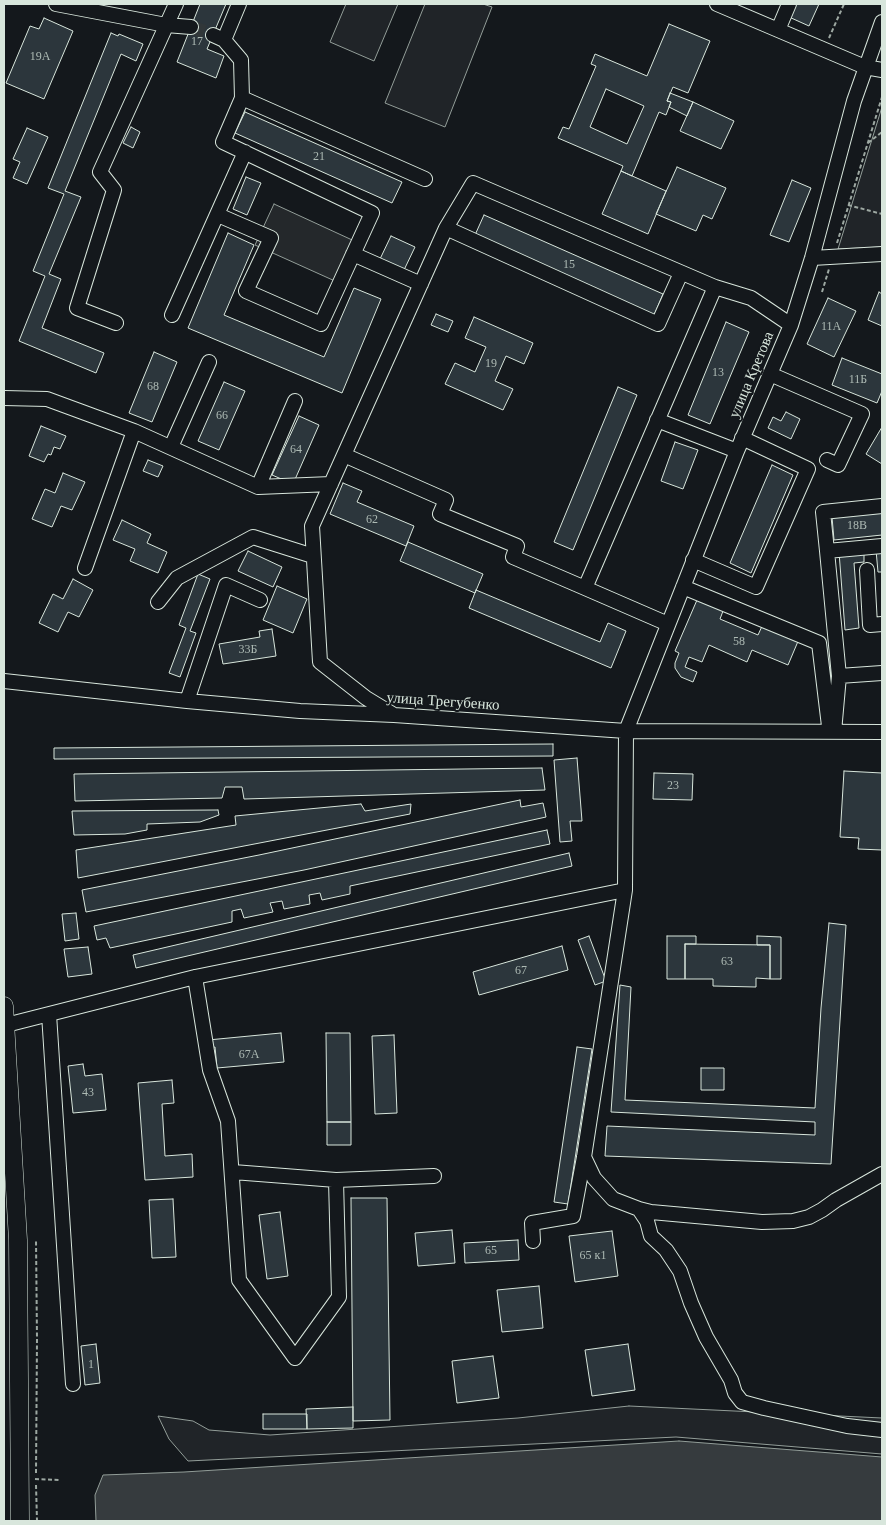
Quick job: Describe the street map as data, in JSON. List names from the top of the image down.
{
  "streets": {
    "street": ["улица Кретова", "улица Трегубенко"]
  },
  "crossings": [
    ["улица Кретова", "улица Трегубенко"]
  ],
  "house_numbers": [
    "17",
    "19А",
    "21",
    "15",
    "11А",
    "19",
    "13",
    "11Б",
    "68",
    "66",
    "64",
    "62",
    "18В",
    "58",
    "33Б",
    "23",
    "63",
    "67",
    "67А",
    "43",
    "65",
    "65 к1",
    "1"
  ]
}
